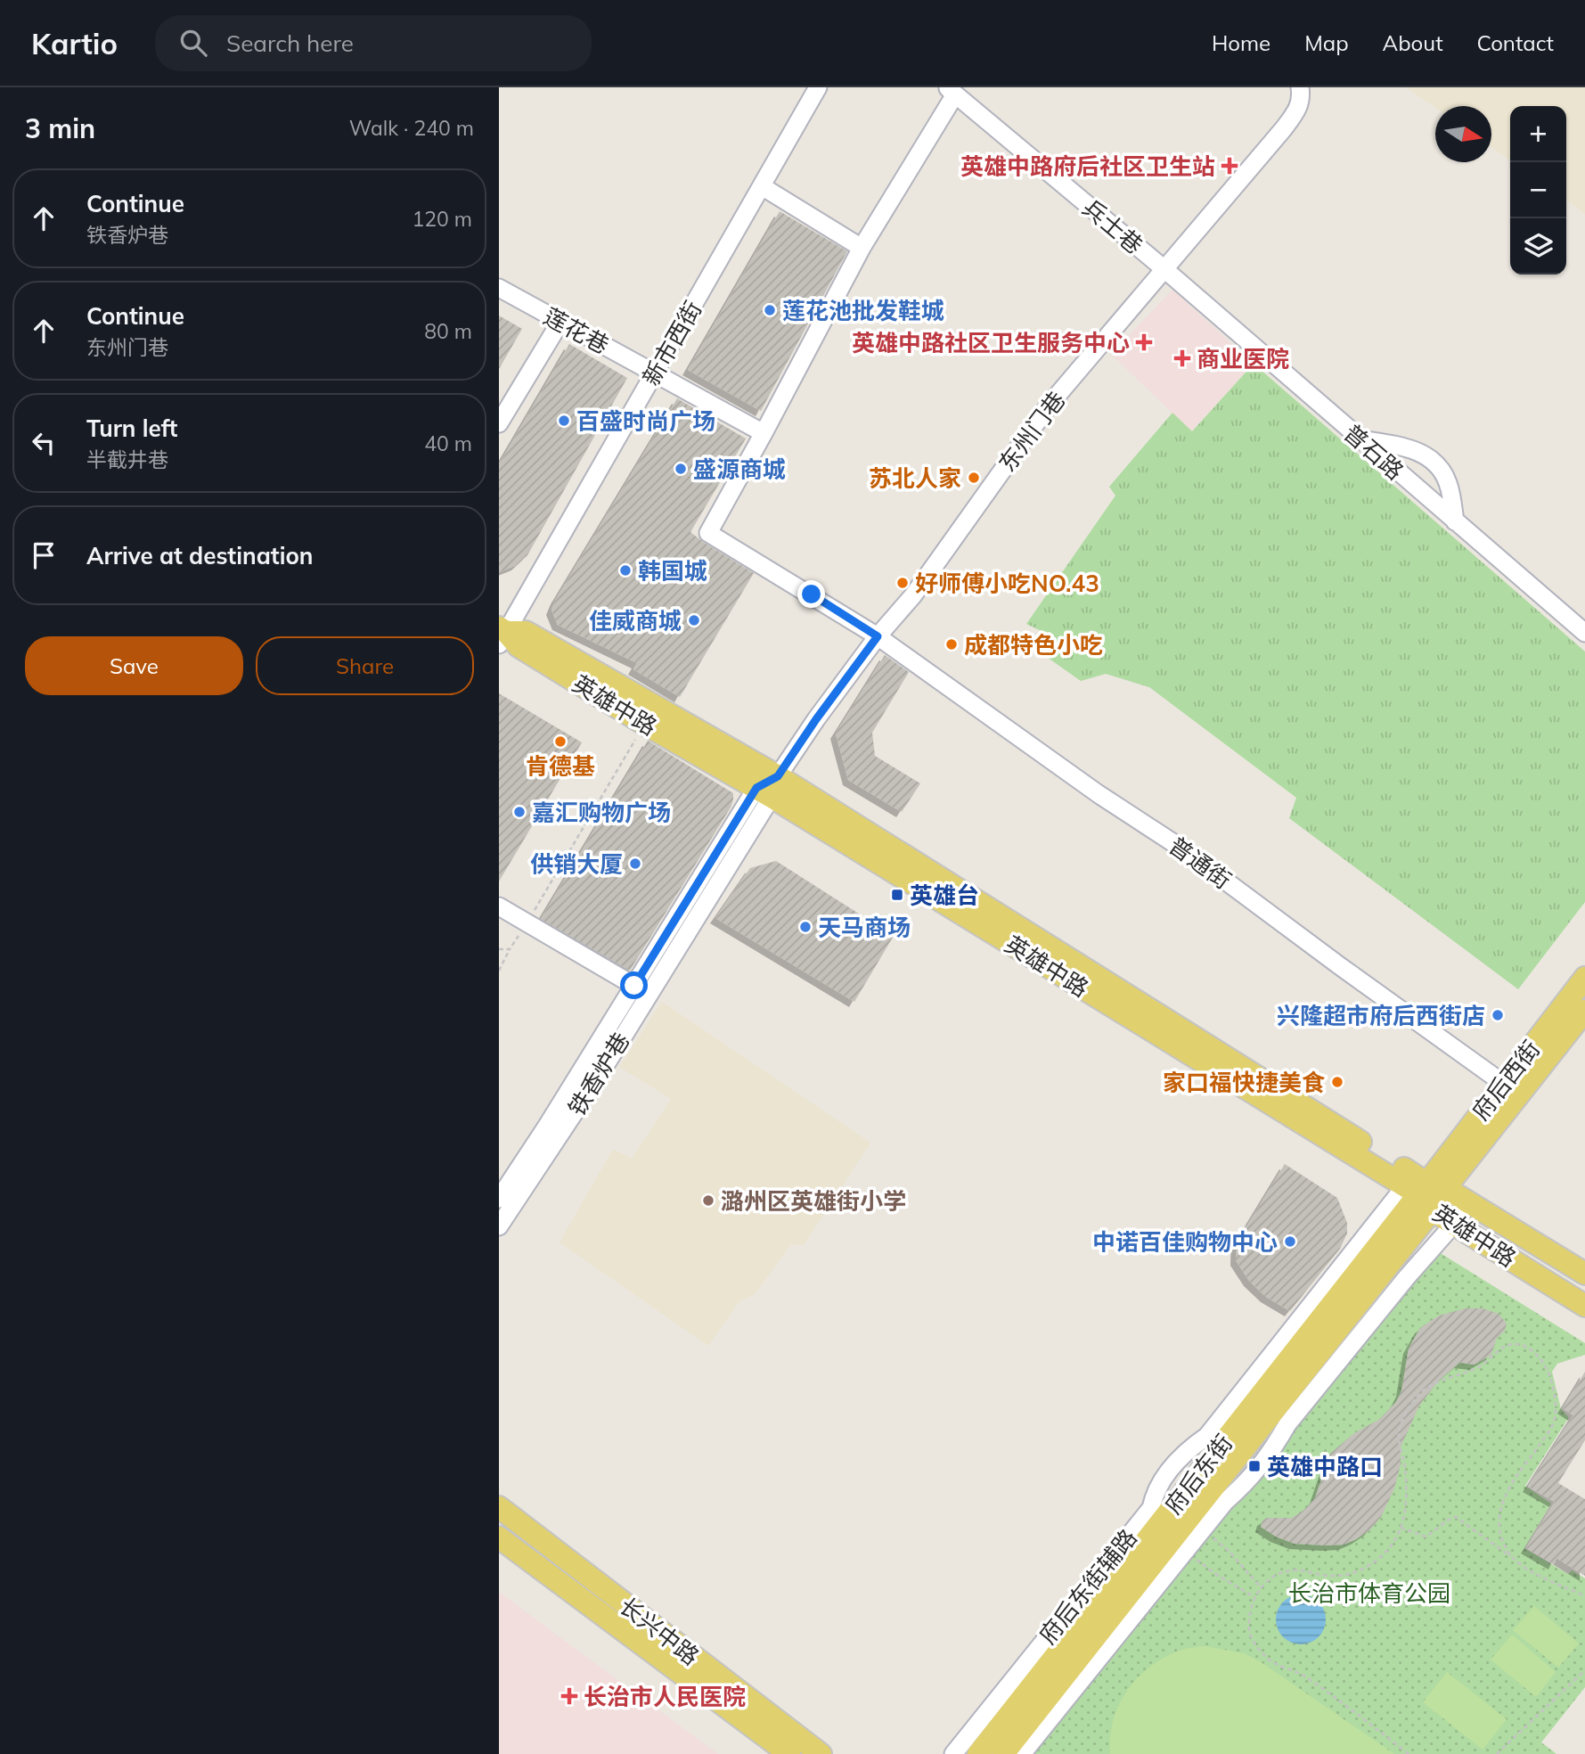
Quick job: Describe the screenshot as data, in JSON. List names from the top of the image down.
{
  "streets": {
    "main road": [
      "英雄中路",
      "府后西街",
      "府后东街",
      "长兴中路"
    ],
    "street": [
      "兵士巷",
      "莲花巷",
      "新市西街",
      "东州门巷",
      "普石路",
      "普通街",
      "铁香炉巷",
      "府后东街辅路"
    ]
  },
  "crossings": [
    ["兵士巷", "东州门巷"],
    ["兵士巷", "普石路"],
    ["莲花巷", "新市西街"],
    ["莲花巷", "普通街"],
    ["新市西街", "英雄中路"],
    ["东州门巷", "普石路"],
    ["东州门巷", "英雄中路"],
    ["东州门巷", "普通街"],
    ["东州门巷", "铁香炉巷"],
    ["英雄中路", "铁香炉巷"],
    ["英雄中路", "府后西街"],
    ["英雄中路", "府后东街"],
    ["英雄中路", "府后东街辅路"],
    ["普通街", "府后西街"],
    ["府后西街", "府后东街"],
    ["府后西街", "府后东街辅路"],
    ["府后东街", "府后东街辅路"]
  ],
  "parks": ["长治市体育公园"],
  "places": {
    "health": [
      "英雄中路府后社区卫生站",
      "英雄中路社区卫生服务中心",
      "商业医院",
      "长治市人民医院"
    ],
    "other": [
      "莲花池批发鞋城",
      "百盛时尚广场",
      "盛源商城",
      "苏北人家",
      "韩国城",
      "好师傅小吃NO.43",
      "佳威商城",
      "成都特色小吃",
      "肯德基",
      "嘉汇购物广场",
      "供销大厦",
      "天马商场",
      "兴隆超市府后西街店",
      "家口福快捷美食",
      "潞州区英雄街小学",
      "中诺百佳购物中心"
    ],
    "transit": ["英雄台", "英雄中路口"]
  },
  "north": "right",
  "page": {
    "header": "Kartio",
    "search": "Search here",
    "nav": [
      "Home",
      "Map",
      "About",
      "Contact"
    ],
    "heading": ["3 min", "Walk · 240 m"],
    "map_buttons": ["+", "−"],
    "list": [
      ["Continue", "铁香炉巷", "120 m"],
      ["Continue", "东州门巷", "80 m"],
      ["Turn left", "半截井巷", "40 m"],
      "Arrive at destination"
    ],
    "buttons": ["Save", "Share"]
  }
}
